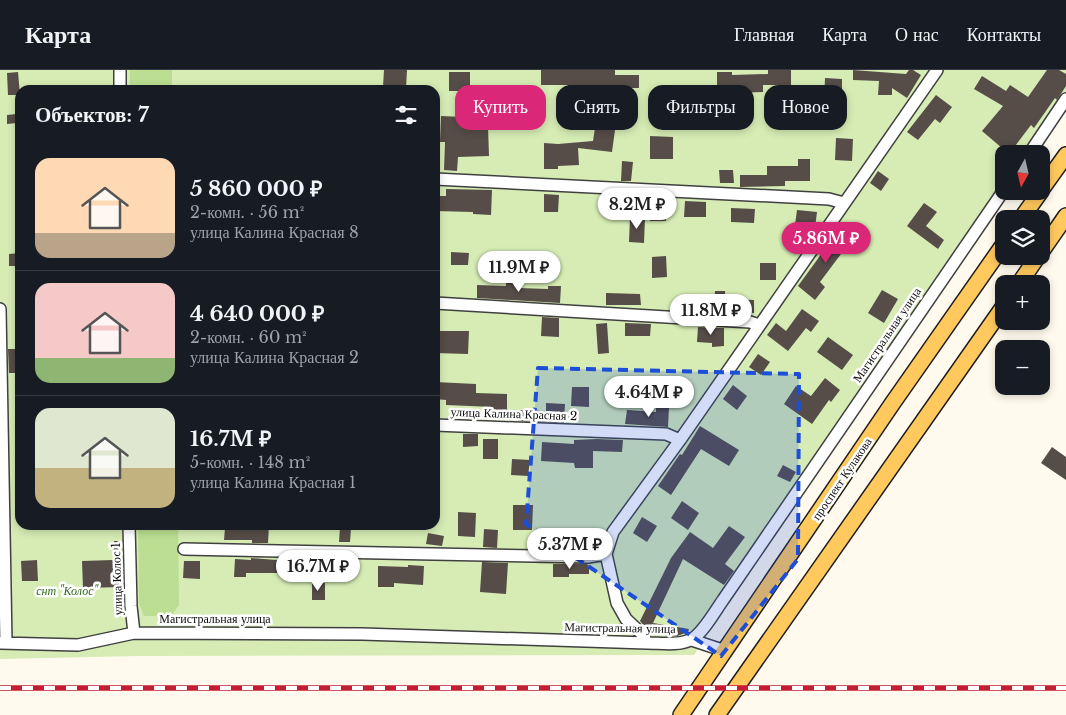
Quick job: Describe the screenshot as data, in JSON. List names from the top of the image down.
{
  "streets": {
    "main road": ["проспект Кулакова"],
    "street": ["Магистральная улица", "улица Калина Красная 2", "улица Колос 1"]
  },
  "crossings": [
    ["Магистральная улица", "улица Колос 1"]
  ],
  "parks": ["снт \"Колос\""],
  "north": "bottom",
  "page": {
    "header": "Карта",
    "nav": [
      "Главная",
      "Карта",
      "О нас",
      "Контакты"
    ],
    "chip": [
      "Купить",
      "Снять",
      "Фильтры",
      "Новое"
    ],
    "heading": "Объектов: 7",
    "map_buttons": ["+", "−"],
    "list": [
      {
        "name": "5 860 000 ₽",
        "note": "2-комн. · 56 m² · улица Калина Красная 8"
      },
      {
        "name": "4 640 000 ₽",
        "note": "2-комн. · 60 m² · улица Калина Красная 2"
      },
      {
        "name": "16.7M ₽",
        "note": "5-комн. · 148 m² · улица Калина Красная 1"
      }
    ],
    "price": [
      "8.2M ₽",
      "5.86M ₽",
      "11.9M ₽",
      "11.8M ₽",
      "4.64M ₽",
      "5.37M ₽",
      "16.7M ₽"
    ]
  }
}
